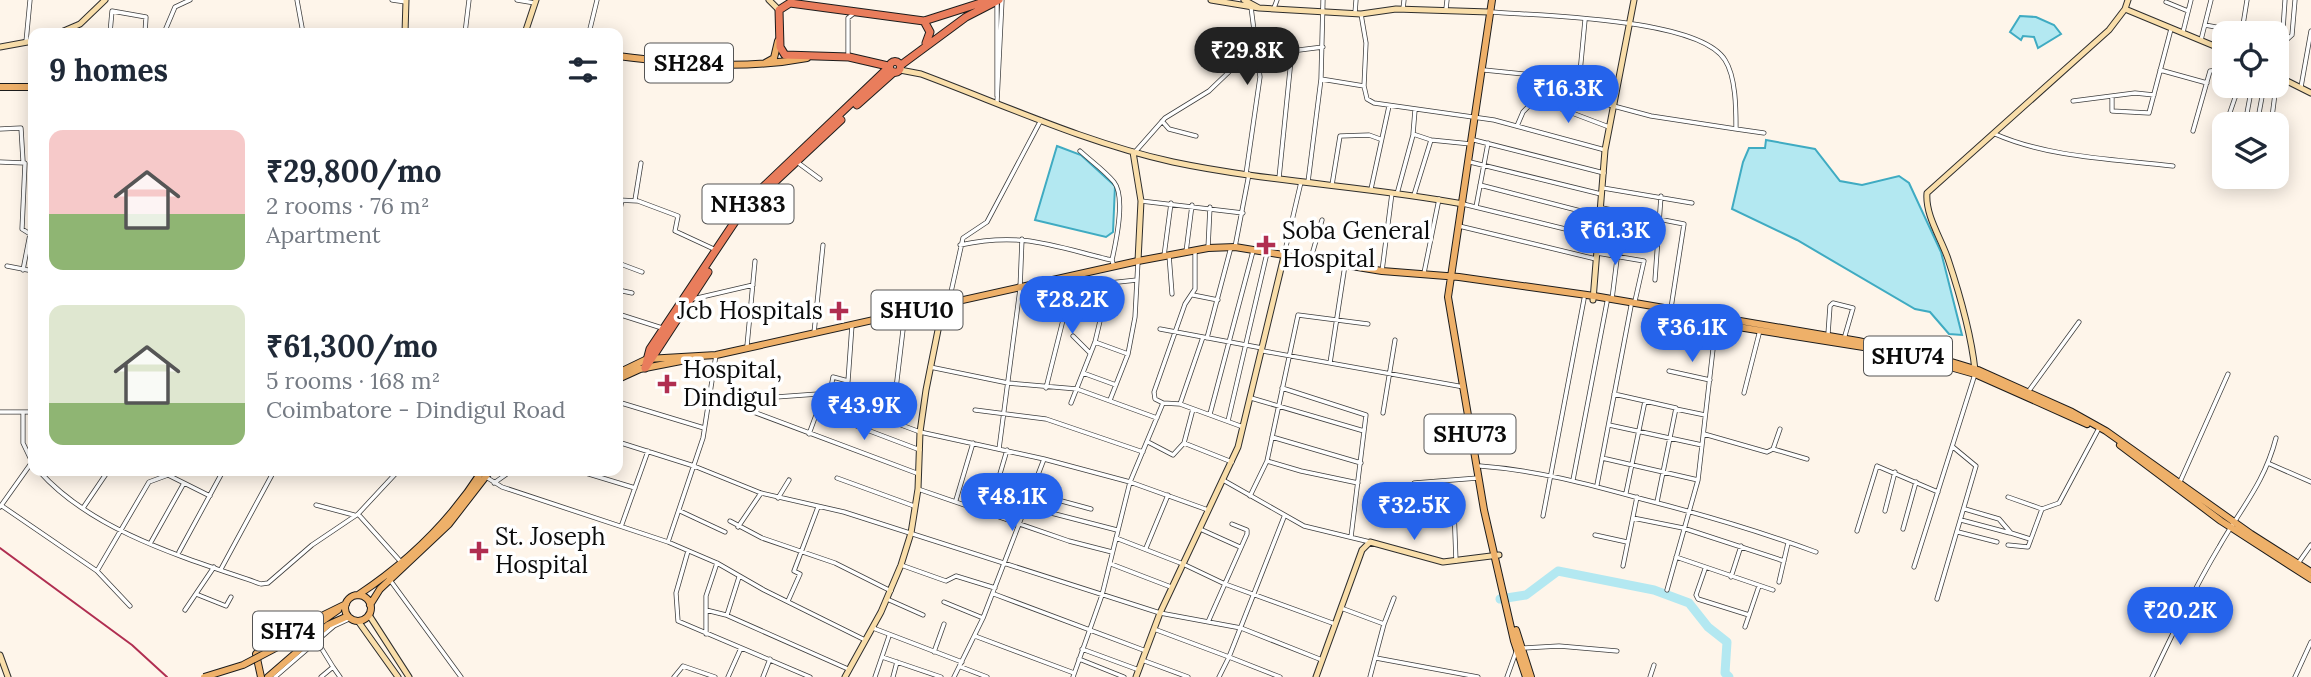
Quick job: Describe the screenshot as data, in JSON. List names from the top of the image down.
{
  "streets": {
    "highway": ["NH383"],
    "main road": [
      "SH284",
      "SHU10",
      "SHU74",
      "SHU73",
      "SH74"
    ]
  },
  "crossings": [
    ["NH383", "SHU10"],
    ["SHU10", "SHU74"],
    ["SHU10", "SHU73"],
    ["SHU74", "SHU73"]
  ],
  "places": {
    "health": [
      "Soba General Hospital",
      "Jcb Hospitals",
      "Hospital, Dindigul",
      "St. Joseph Hospital"
    ]
  },
  "page": {
    "price": [
      "₹29.8K",
      "₹16.3K",
      "₹61.3K",
      "₹28.2K",
      "₹36.1K",
      "₹43.9K",
      "₹48.1K",
      "₹32.5K",
      "₹20.2K"
    ],
    "heading": "9 homes",
    "list": [
      {
        "name": "₹29,800/mo",
        "note": "2 rooms · 76 m² · Apartment"
      },
      {
        "name": "₹61,300/mo",
        "note": "5 rooms · 168 m² · Coimbatore - Dindigul Road"
      }
    ]
  }
}
